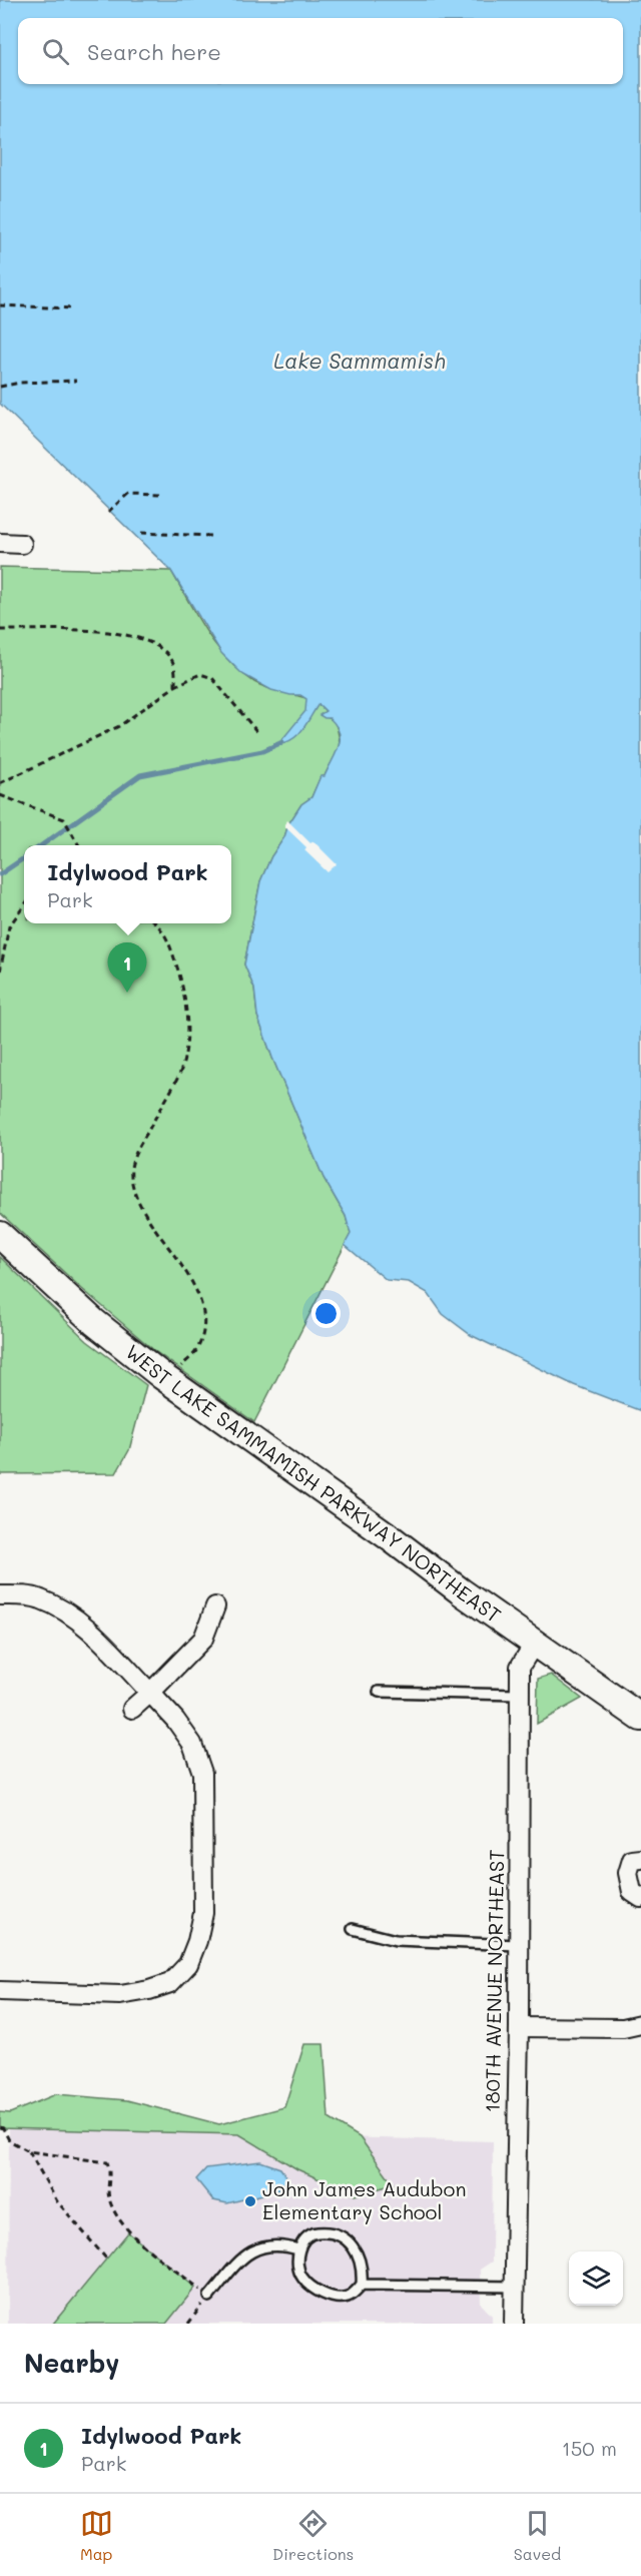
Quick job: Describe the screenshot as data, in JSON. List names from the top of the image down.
{
  "streets": {
    "main road": ["WEST LAKE SAMMAMISH PARKWAY NORTHEAST"],
    "street": ["180TH AVENUE NORTHEAST"]
  },
  "crossings": [
    ["WEST LAKE SAMMAMISH PARKWAY NORTHEAST", "180TH AVENUE NORTHEAST"]
  ],
  "water": ["Lake Sammamish"],
  "places": ["John James Audubon Elementary School"],
  "page": {
    "search": "Search here",
    "popup": ["Idylwood Park", "Park"],
    "pins": "1",
    "heading": "Nearby",
    "list": [
      {
        "mark": "1",
        "name": "Idylwood Park",
        "note": "Park",
        "value": "150 m"
      }
    ],
    "nav": ["Map", "Directions", "Saved"]
  }
}
